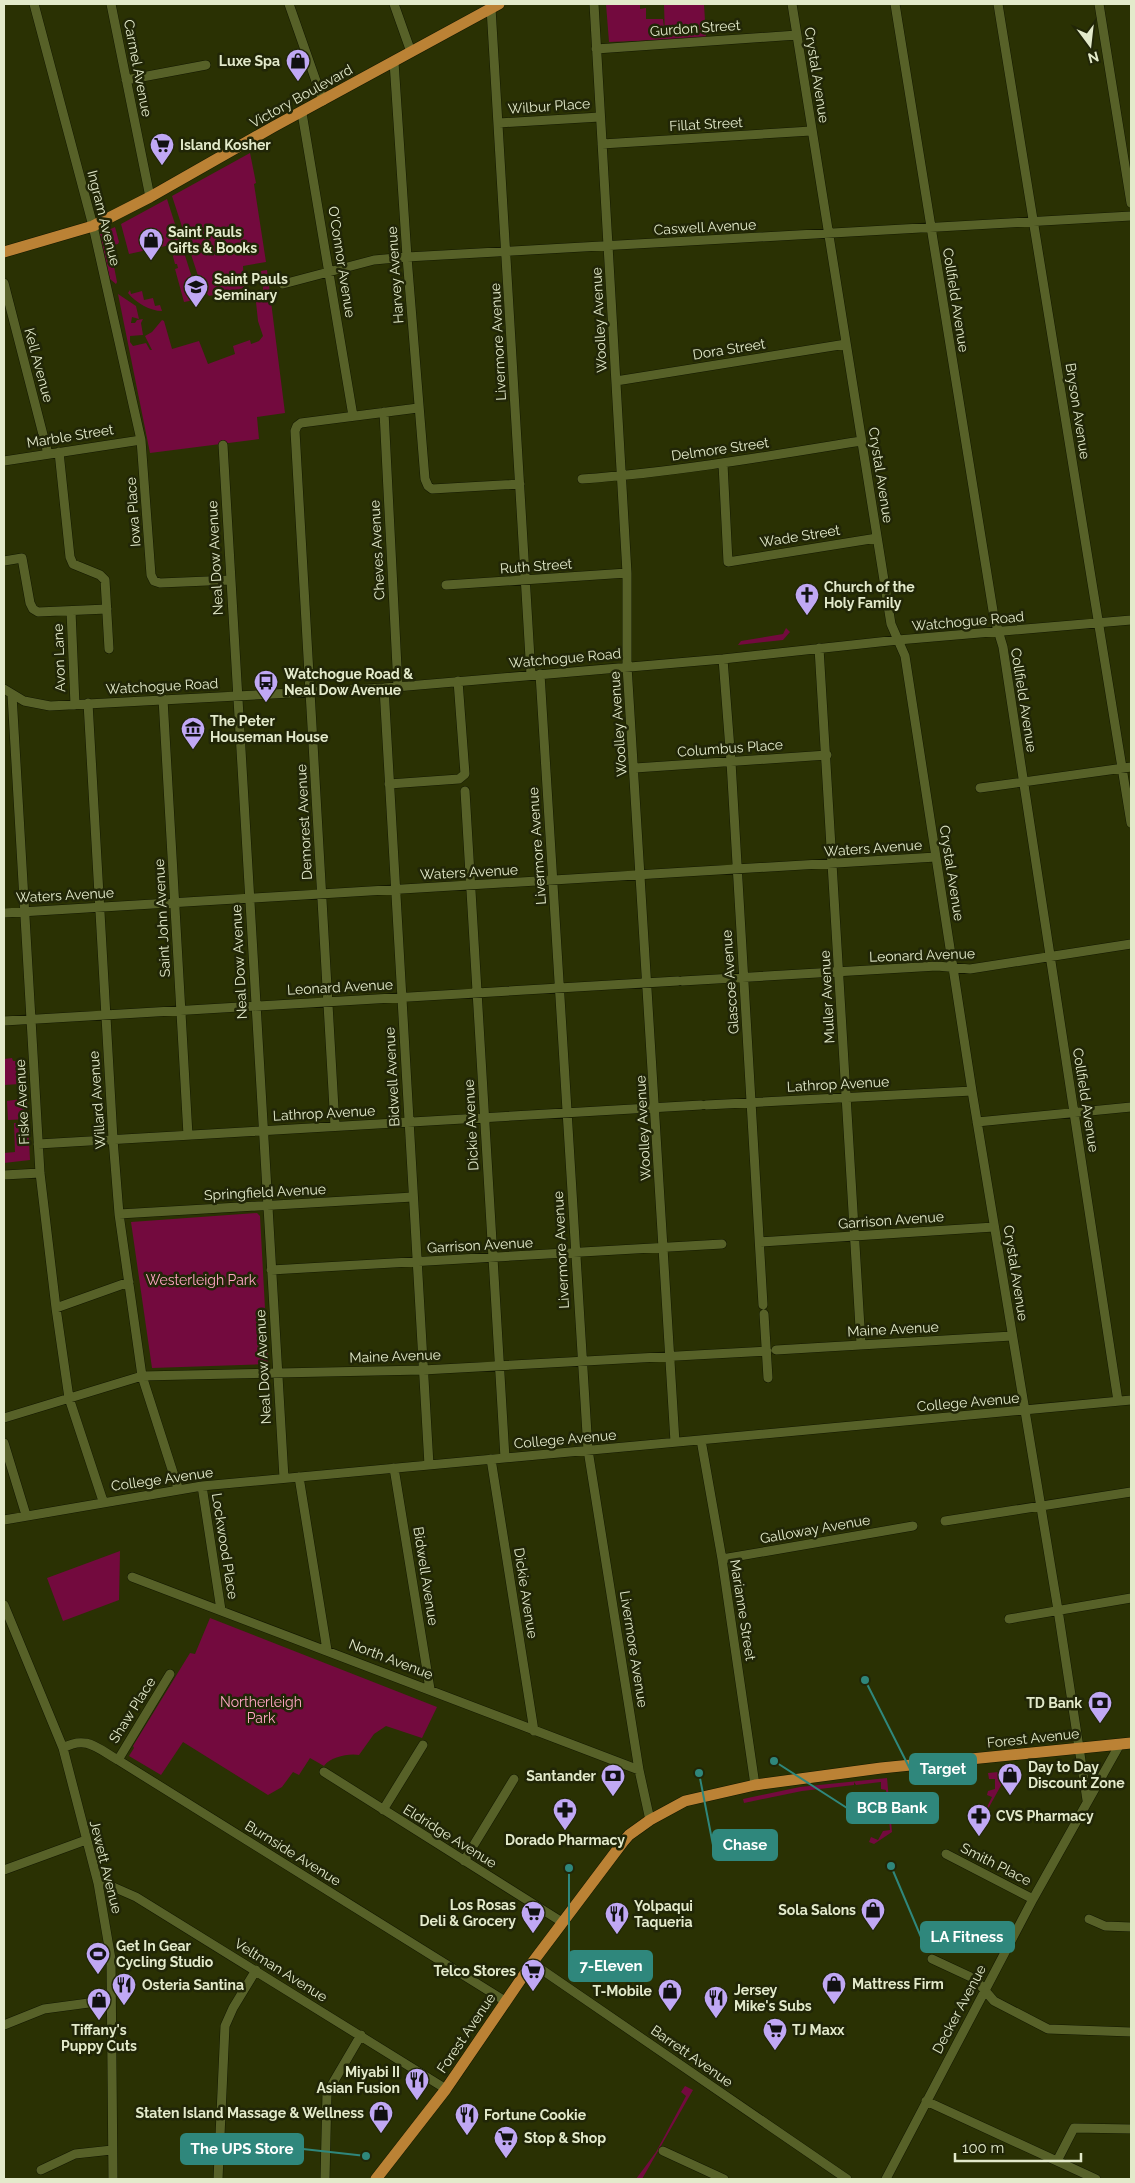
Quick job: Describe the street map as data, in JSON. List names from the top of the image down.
{
  "streets": {
    "main road": ["Victory Boulevard", "Forest Avenue"],
    "street": [
      "Gurdon Street",
      "Carmel Avenue",
      "Crystal Avenue",
      "Wilbur Place",
      "Fillat Street",
      "Ingram Avenue",
      "Caswell Avenue",
      "O'Connor Avenue",
      "Harvey Avenue",
      "Collfield Avenue",
      "Woolley Avenue",
      "Livermore Avenue",
      "Dora Street",
      "Kell Avenue",
      "Bryson Avenue",
      "Marble Street",
      "Delmore Street",
      "Iowa Place",
      "Wade Street",
      "Cheves Avenue",
      "Neal Dow Avenue",
      "Ruth Street",
      "Watchogue Road",
      "Avon Lane",
      "Columbus Place",
      "Demorest Avenue",
      "Waters Avenue",
      "Saint John Avenue",
      "Leonard Avenue",
      "Glascoe Avenue",
      "Muller Avenue",
      "Bidwell Avenue",
      "Lathrop Avenue",
      "Willard Avenue",
      "Fiske Avenue",
      "Dickie Avenue",
      "Springfield Avenue",
      "Garrison Avenue",
      "Maine Avenue",
      "College Avenue",
      "Galloway Avenue",
      "Lockwood Place",
      "Marianne Street",
      "North Avenue",
      "Shaw Place",
      "Eldridge Avenue",
      "Burnside Avenue",
      "Smith Place",
      "Jewett Avenue",
      "Veltman Avenue",
      "Decker Avenue",
      "Barrett Avenue"
    ]
  },
  "crossings": [
    ["Gurdon Street", "Crystal Avenue"],
    ["Gurdon Street", "Woolley Avenue"],
    ["Carmel Avenue", "Victory Boulevard"],
    ["Crystal Avenue", "Fillat Street"],
    ["Crystal Avenue", "Caswell Avenue"],
    ["Crystal Avenue", "Dora Street"],
    ["Crystal Avenue", "Delmore Street"],
    ["Crystal Avenue", "Wade Street"],
    ["Crystal Avenue", "Watchogue Road"],
    ["Crystal Avenue", "Waters Avenue"],
    ["Crystal Avenue", "Leonard Avenue"],
    ["Crystal Avenue", "Lathrop Avenue"],
    ["Crystal Avenue", "Garrison Avenue"],
    ["Crystal Avenue", "Maine Avenue"],
    ["Crystal Avenue", "College Avenue"],
    ["Crystal Avenue", "Forest Avenue"],
    ["Victory Boulevard", "Ingram Avenue"],
    ["Victory Boulevard", "O'Connor Avenue"],
    ["Victory Boulevard", "Harvey Avenue"],
    ["Victory Boulevard", "Livermore Avenue"],
    ["Wilbur Place", "Woolley Avenue"],
    ["Wilbur Place", "Livermore Avenue"],
    ["Fillat Street", "Woolley Avenue"],
    ["Ingram Avenue", "Marble Street"],
    ["Ingram Avenue", "Iowa Place"],
    ["Caswell Avenue", "O'Connor Avenue"],
    ["Caswell Avenue", "Harvey Avenue"],
    ["Caswell Avenue", "Collfield Avenue"],
    ["Caswell Avenue", "Woolley Avenue"],
    ["Caswell Avenue", "Livermore Avenue"],
    ["Caswell Avenue", "Bryson Avenue"],
    ["O'Connor Avenue", "Demorest Avenue"],
    ["Harvey Avenue", "Livermore Avenue"],
    ["Collfield Avenue", "Watchogue Road"],
    ["Collfield Avenue", "Leonard Avenue"],
    ["Collfield Avenue", "College Avenue"],
    ["Woolley Avenue", "Dora Street"],
    ["Woolley Avenue", "Delmore Street"],
    ["Woolley Avenue", "Ruth Street"],
    ["Woolley Avenue", "Watchogue Road"],
    ["Woolley Avenue", "Columbus Place"],
    ["Woolley Avenue", "Waters Avenue"],
    ["Woolley Avenue", "Leonard Avenue"],
    ["Woolley Avenue", "Lathrop Avenue"],
    ["Woolley Avenue", "Garrison Avenue"],
    ["Woolley Avenue", "Maine Avenue"],
    ["Woolley Avenue", "College Avenue"],
    ["Livermore Avenue", "Ruth Street"],
    ["Livermore Avenue", "Watchogue Road"],
    ["Livermore Avenue", "Waters Avenue"],
    ["Livermore Avenue", "Leonard Avenue"],
    ["Livermore Avenue", "Lathrop Avenue"],
    ["Livermore Avenue", "Garrison Avenue"],
    ["Livermore Avenue", "Maine Avenue"],
    ["Livermore Avenue", "College Avenue"],
    ["Livermore Avenue", "North Avenue"],
    ["Livermore Avenue", "Forest Avenue"],
    ["Kell Avenue", "Marble Street"],
    ["Bryson Avenue", "Watchogue Road"],
    ["Marble Street", "Iowa Place"],
    ["Delmore Street", "Wade Street"],
    ["Iowa Place", "Neal Dow Avenue"],
    ["Cheves Avenue", "Watchogue Road"],
    ["Neal Dow Avenue", "Watchogue Road"],
    ["Neal Dow Avenue", "Waters Avenue"],
    ["Neal Dow Avenue", "Leonard Avenue"],
    ["Neal Dow Avenue", "Lathrop Avenue"],
    ["Neal Dow Avenue", "Springfield Avenue"],
    ["Neal Dow Avenue", "Garrison Avenue"],
    ["Neal Dow Avenue", "Maine Avenue"],
    ["Neal Dow Avenue", "College Avenue"],
    ["Watchogue Road", "Avon Lane"],
    ["Watchogue Road", "Demorest Avenue"],
    ["Watchogue Road", "Saint John Avenue"],
    ["Watchogue Road", "Glascoe Avenue"],
    ["Watchogue Road", "Muller Avenue"],
    ["Watchogue Road", "Bidwell Avenue"],
    ["Watchogue Road", "Willard Avenue"],
    ["Watchogue Road", "Fiske Avenue"],
    ["Columbus Place", "Glascoe Avenue"],
    ["Columbus Place", "Muller Avenue"],
    ["Demorest Avenue", "Waters Avenue"],
    ["Demorest Avenue", "Leonard Avenue"],
    ["Demorest Avenue", "Lathrop Avenue"],
    ["Waters Avenue", "Saint John Avenue"],
    ["Waters Avenue", "Glascoe Avenue"],
    ["Waters Avenue", "Muller Avenue"],
    ["Waters Avenue", "Bidwell Avenue"],
    ["Waters Avenue", "Willard Avenue"],
    ["Waters Avenue", "Fiske Avenue"],
    ["Waters Avenue", "Dickie Avenue"],
    ["Saint John Avenue", "Leonard Avenue"],
    ["Saint John Avenue", "Lathrop Avenue"],
    ["Leonard Avenue", "Glascoe Avenue"],
    ["Leonard Avenue", "Muller Avenue"],
    ["Leonard Avenue", "Bidwell Avenue"],
    ["Leonard Avenue", "Willard Avenue"],
    ["Leonard Avenue", "Fiske Avenue"],
    ["Leonard Avenue", "Dickie Avenue"],
    ["Glascoe Avenue", "Lathrop Avenue"],
    ["Glascoe Avenue", "Garrison Avenue"],
    ["Glascoe Avenue", "Maine Avenue"],
    ["Muller Avenue", "Lathrop Avenue"],
    ["Muller Avenue", "Garrison Avenue"],
    ["Muller Avenue", "Maine Avenue"],
    ["Bidwell Avenue", "Lathrop Avenue"],
    ["Bidwell Avenue", "Springfield Avenue"],
    ["Bidwell Avenue", "Garrison Avenue"],
    ["Bidwell Avenue", "Maine Avenue"],
    ["Bidwell Avenue", "College Avenue"],
    ["Bidwell Avenue", "North Avenue"],
    ["Lathrop Avenue", "Willard Avenue"],
    ["Lathrop Avenue", "Fiske Avenue"],
    ["Lathrop Avenue", "Dickie Avenue"],
    ["Willard Avenue", "Springfield Avenue"],
    ["Willard Avenue", "Maine Avenue"],
    ["Willard Avenue", "College Avenue"],
    ["Fiske Avenue", "Maine Avenue"],
    ["Fiske Avenue", "College Avenue"],
    ["Dickie Avenue", "Garrison Avenue"],
    ["Dickie Avenue", "Maine Avenue"],
    ["Dickie Avenue", "College Avenue"],
    ["Dickie Avenue", "North Avenue"],
    ["College Avenue", "Lockwood Place"],
    ["College Avenue", "Marianne Street"],
    ["Galloway Avenue", "Marianne Street"],
    ["Lockwood Place", "North Avenue"],
    ["Marianne Street", "Forest Avenue"],
    ["Shaw Place", "Burnside Avenue"],
    ["Forest Avenue", "Eldridge Avenue"],
    ["Forest Avenue", "Burnside Avenue"],
    ["Forest Avenue", "Veltman Avenue"],
    ["Forest Avenue", "Decker Avenue"],
    ["Forest Avenue", "Barrett Avenue"],
    ["Burnside Avenue", "Jewett Avenue"],
    ["Smith Place", "Decker Avenue"],
    ["Jewett Avenue", "Veltman Avenue"]
  ],
  "parks": ["Westerleigh Park", "Northerleigh Park"],
  "places": {
    "shop": [
      "Luxe Spa",
      "Saint Pauls Gifts & Books",
      "Day to Day Discount Zone",
      "Sola Salons",
      "Mattress Firm",
      "T-Mobile",
      "Tiffany's Puppy Cuts",
      "Staten Island Massage & Wellness"
    ],
    "supermarket": [
      "Island Kosher",
      "Los Rosas Deli & Grocery",
      "Telco Stores",
      "TJ Maxx",
      "Stop & Shop"
    ],
    "school or university": ["Saint Pauls Seminary"],
    "church": ["Church of the Holy Family"],
    "bus stop": ["Watchogue Road & Neal Dow Avenue"],
    "museum": ["The Peter Houseman House"],
    "other": [
      "Target",
      "BCB Bank",
      "Chase",
      "LA Fitness",
      "7-Eleven",
      "The UPS Store"
    ],
    "bank": ["TD Bank", "Santander"],
    "pharmacy": ["Dorado Pharmacy", "CVS Pharmacy"],
    "restaurant": [
      "Yolpaqui Taqueria",
      "Osteria Santina",
      "Jersey Mike's Subs",
      "Miyabi II Asian Fusion",
      "Fortune Cookie"
    ],
    "sports": ["Get In Gear Cycling Studio"]
  },
  "scale_bar": "100 m",
  "north": "bottom"
}
